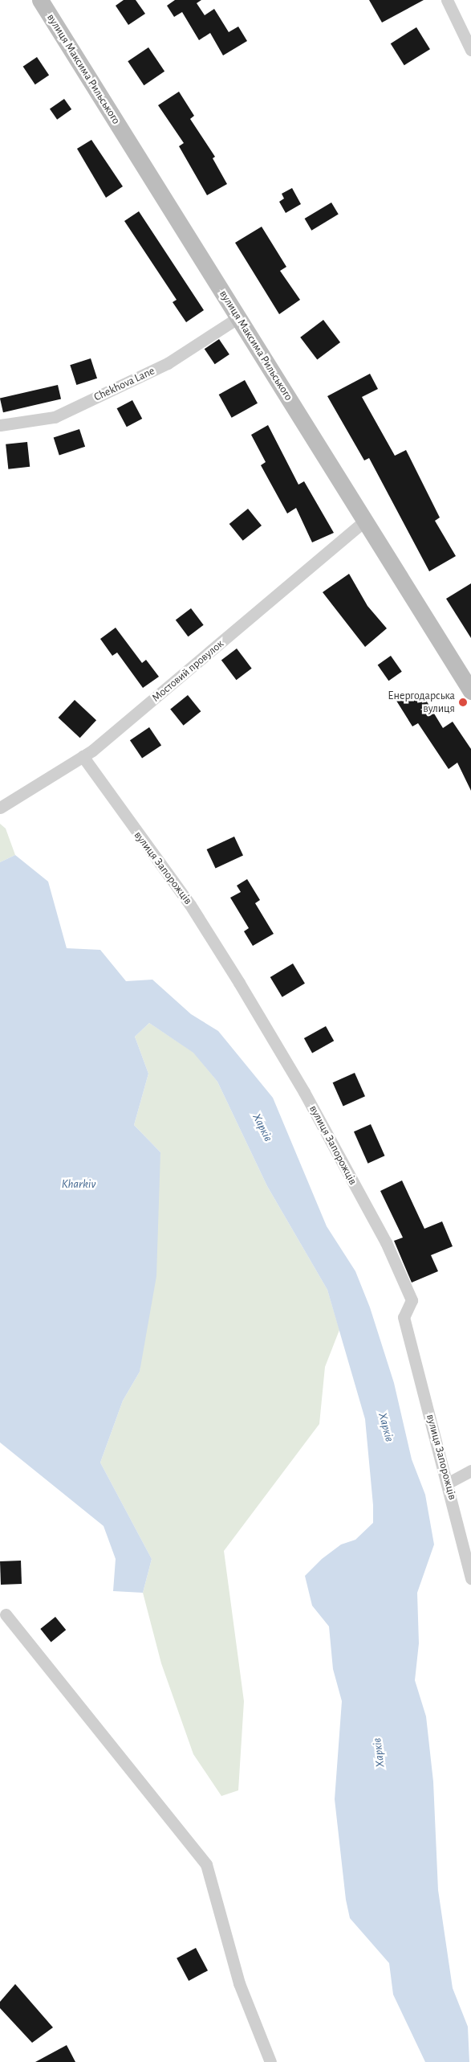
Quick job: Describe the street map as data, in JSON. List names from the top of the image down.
{
  "streets": {
    "main road": ["вулиця Максима Рильського"],
    "street": ["Chekhova Lane", "Мостовий провулок", "вулиця Запорожців"]
  },
  "crossings": [
    ["вулиця Максима Рильського", "Chekhova Lane"],
    ["вулиця Максима Рильського", "Мостовий провулок"],
    ["Мостовий провулок", "вулиця Запорожців"]
  ],
  "water": ["Харків", "Kharkiv"],
  "places": ["Енергодарська вулиця"]
}
